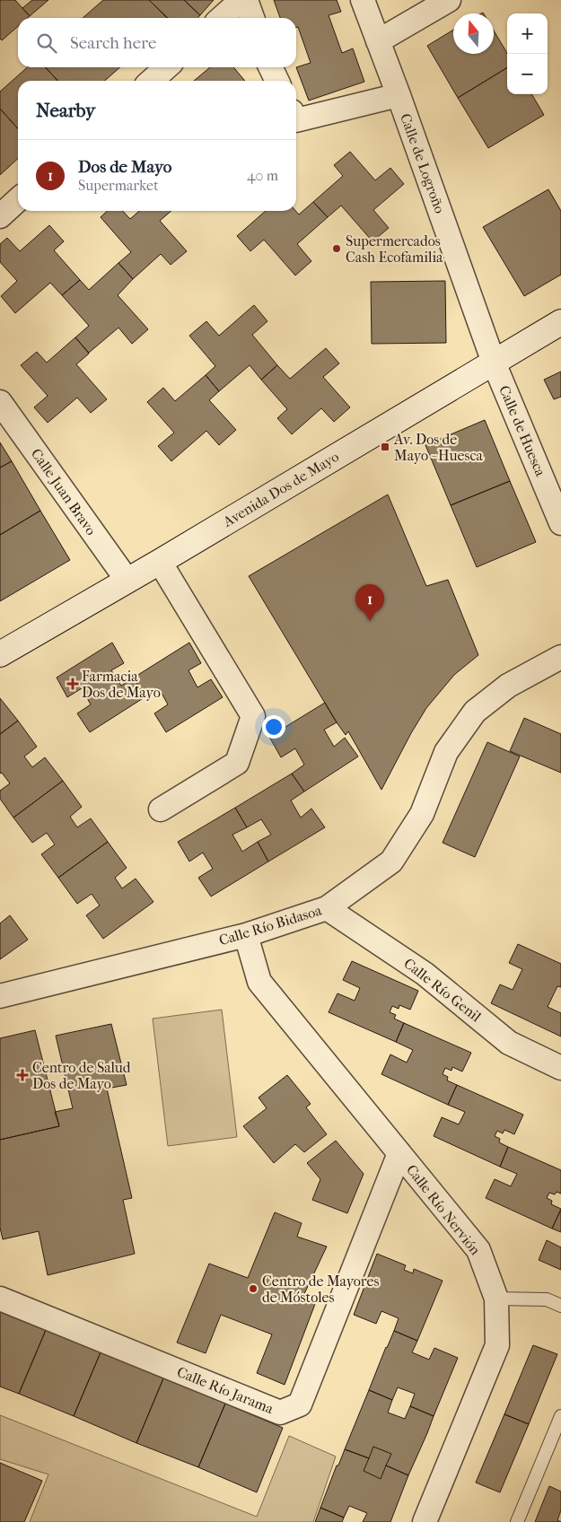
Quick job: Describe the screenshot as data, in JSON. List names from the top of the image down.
{
  "streets": {
    "street": [
      "Calle de Logroño",
      "Calle de Huesca",
      "Avenida Dos de Mayo",
      "Calle Juan Bravo",
      "Calle Río Bidasoa",
      "Calle Río Genil",
      "Calle Río Nervión",
      "Calle Río Jarama"
    ]
  },
  "crossings": [
    ["Calle de Logroño", "Calle de Huesca"],
    ["Calle de Logroño", "Avenida Dos de Mayo"],
    ["Calle de Huesca", "Avenida Dos de Mayo"],
    ["Avenida Dos de Mayo", "Calle Juan Bravo"],
    ["Calle Río Bidasoa", "Calle Río Genil"],
    ["Calle Río Bidasoa", "Calle Río Nervión"],
    ["Calle Río Nervión", "Calle Río Jarama"]
  ],
  "places": {
    "other": ["Supermercados Cash Ecofamilia", "Centro de Mayores de Móstoles"],
    "transit": ["Av. Dos de Mayo - Huesca"],
    "health": ["Farmacia Dos de Mayo", "Centro de Salud Dos de Mayo"]
  },
  "north": "top",
  "page": {
    "map_buttons": ["+", "−"],
    "search": "Search here",
    "heading": "Nearby",
    "list": [
      {
        "mark": "1",
        "name": "Dos de Mayo",
        "note": "Supermarket",
        "value": "40 m"
      }
    ],
    "pins": "1"
  }
}
